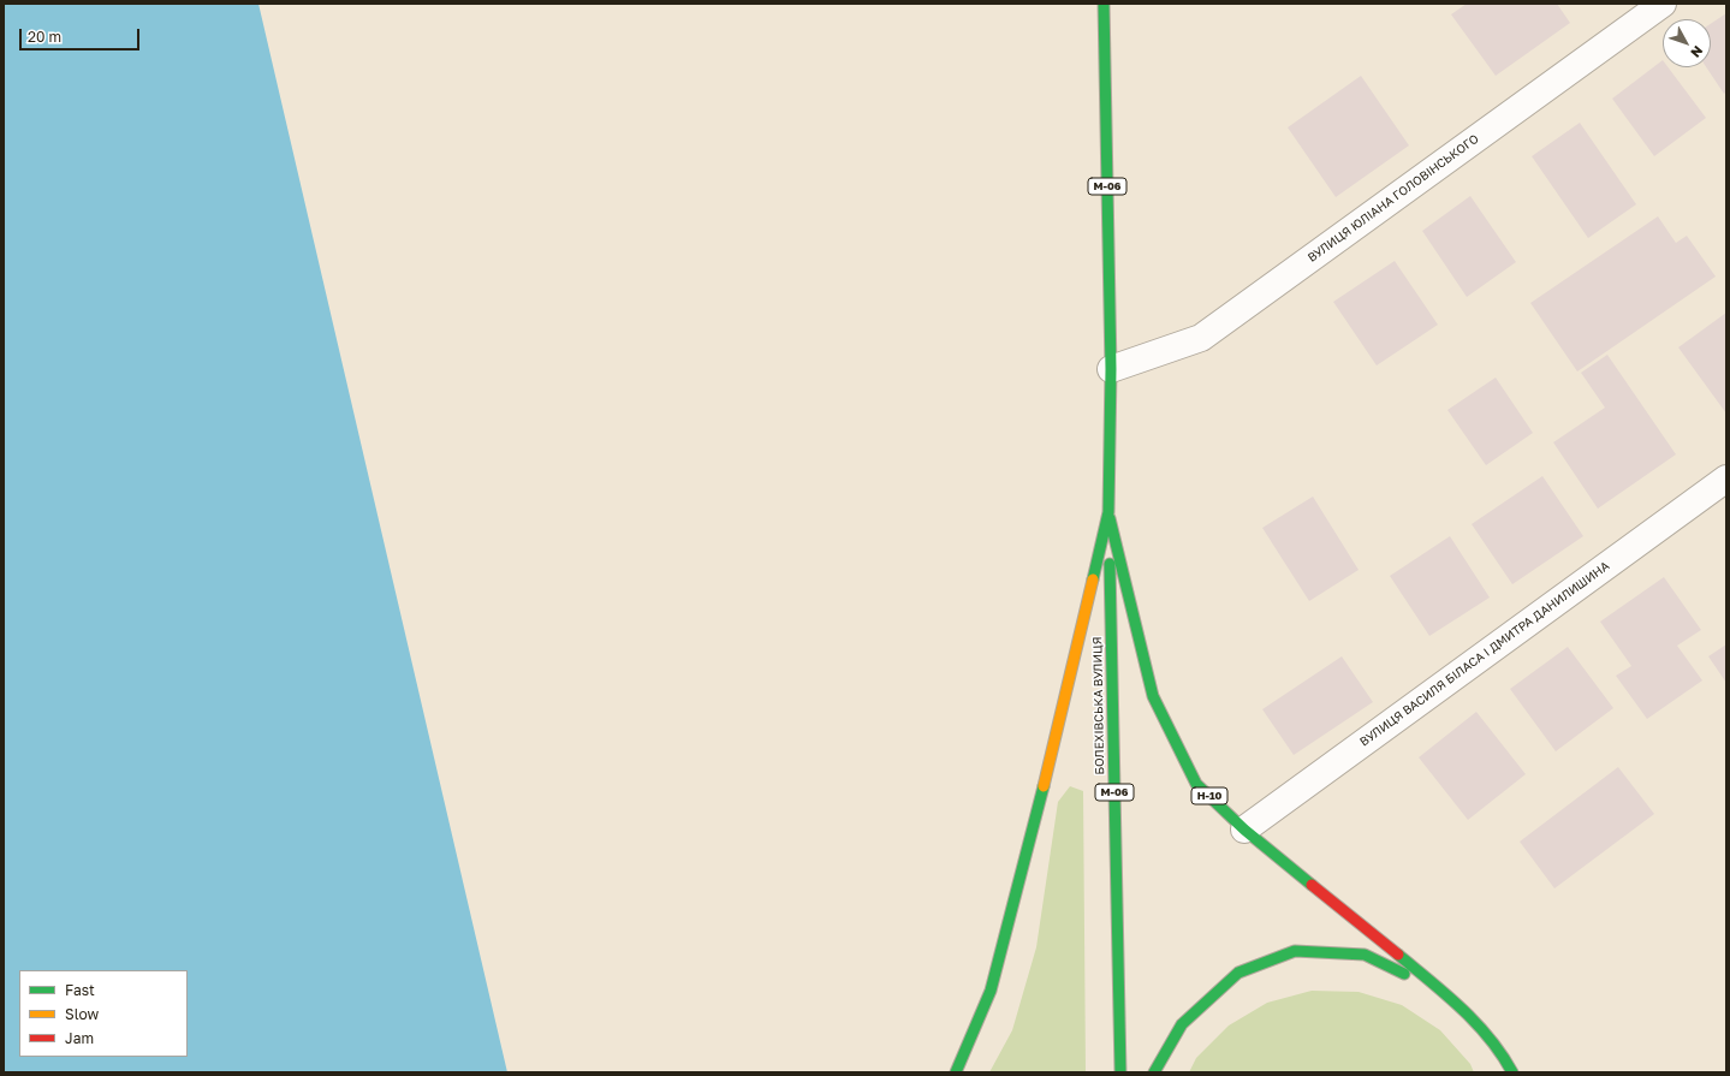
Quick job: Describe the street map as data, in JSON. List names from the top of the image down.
{
  "streets": {
    "highway": ["М-06", "БОЛЕХІВСЬКА ВУЛИЦЯ", "Н-10"],
    "street": ["ВУЛИЦЯ ЮЛІАНА ГОЛОВІНСЬКОГО", "ВУЛИЦЯ ВАСИЛЯ БІЛАСА І ДМИТРА ДАНИЛИШИНА"]
  },
  "crossings": [
    ["М-06", "ВУЛИЦЯ ЮЛІАНА ГОЛОВІНСЬКОГО"],
    ["М-06", "БОЛЕХІВСЬКА ВУЛИЦЯ"],
    ["М-06", "Н-10"],
    ["ВУЛИЦЯ ВАСИЛЯ БІЛАСА І ДМИТРА ДАНИЛИШИНА", "Н-10"],
    ["БОЛЕХІВСЬКА ВУЛИЦЯ", "Н-10"]
  ],
  "legend": ["Fast", "Slow", "Jam"],
  "scale_bar": "20 m",
  "north": "bottom right"
}
